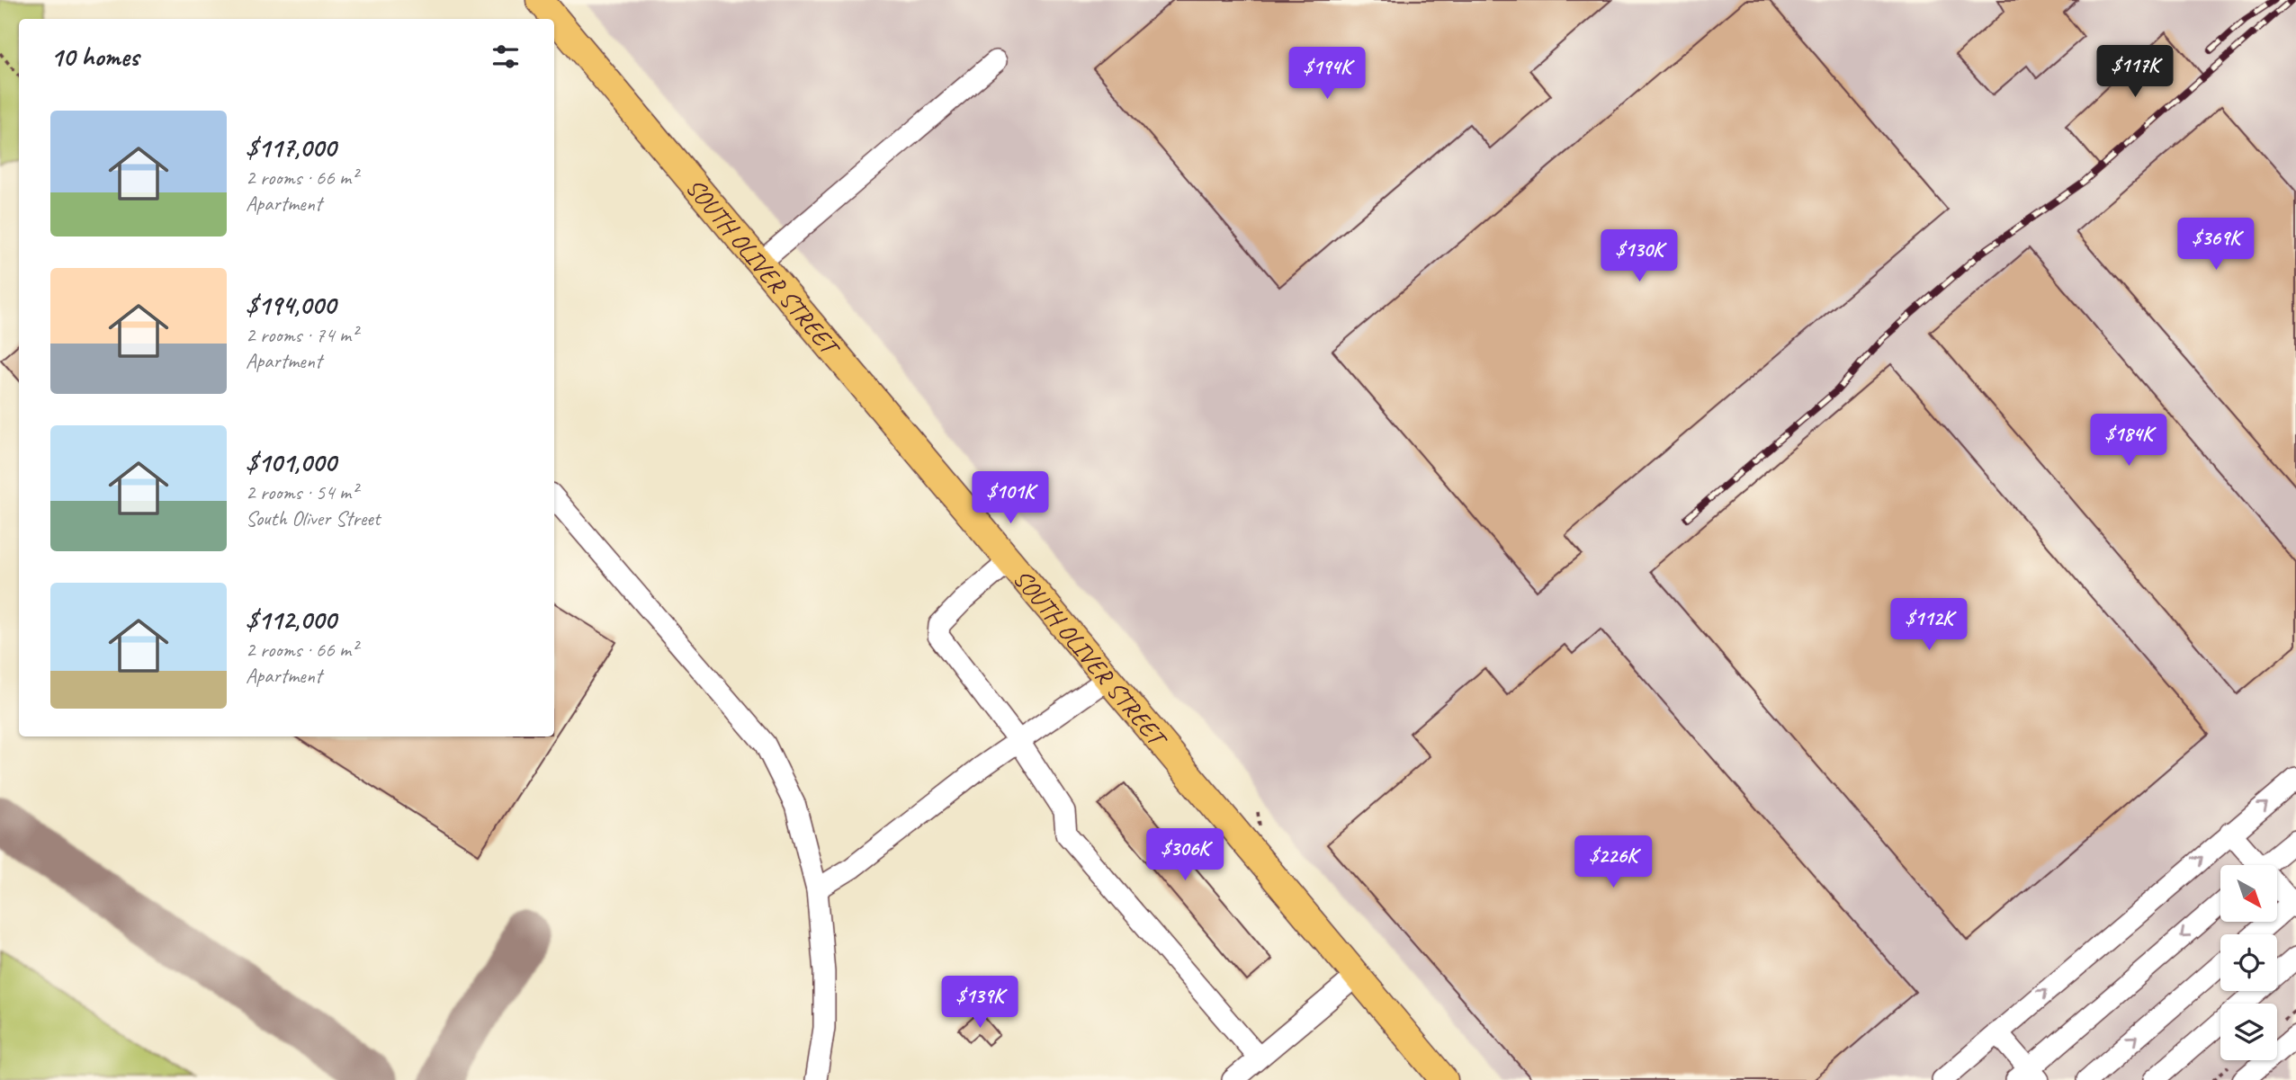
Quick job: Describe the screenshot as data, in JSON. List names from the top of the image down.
{
  "streets": {
    "main road": ["SOUTH OLIVER STREET"]
  },
  "north": "bottom right",
  "page": {
    "heading": "10 homes",
    "price": [
      "$117K",
      "$194K",
      "$369K",
      "$130K",
      "$184K",
      "$101K",
      "$112K",
      "$306K",
      "$226K",
      "$139K"
    ],
    "list": [
      {
        "name": "$117,000",
        "note": "2 rooms · 66 m² · Apartment"
      },
      {
        "name": "$194,000",
        "note": "2 rooms · 74 m² · Apartment"
      },
      {
        "name": "$101,000",
        "note": "2 rooms · 54 m² · South Oliver Street"
      },
      {
        "name": "$112,000",
        "note": "2 rooms · 66 m² · Apartment"
      }
    ]
  }
}
